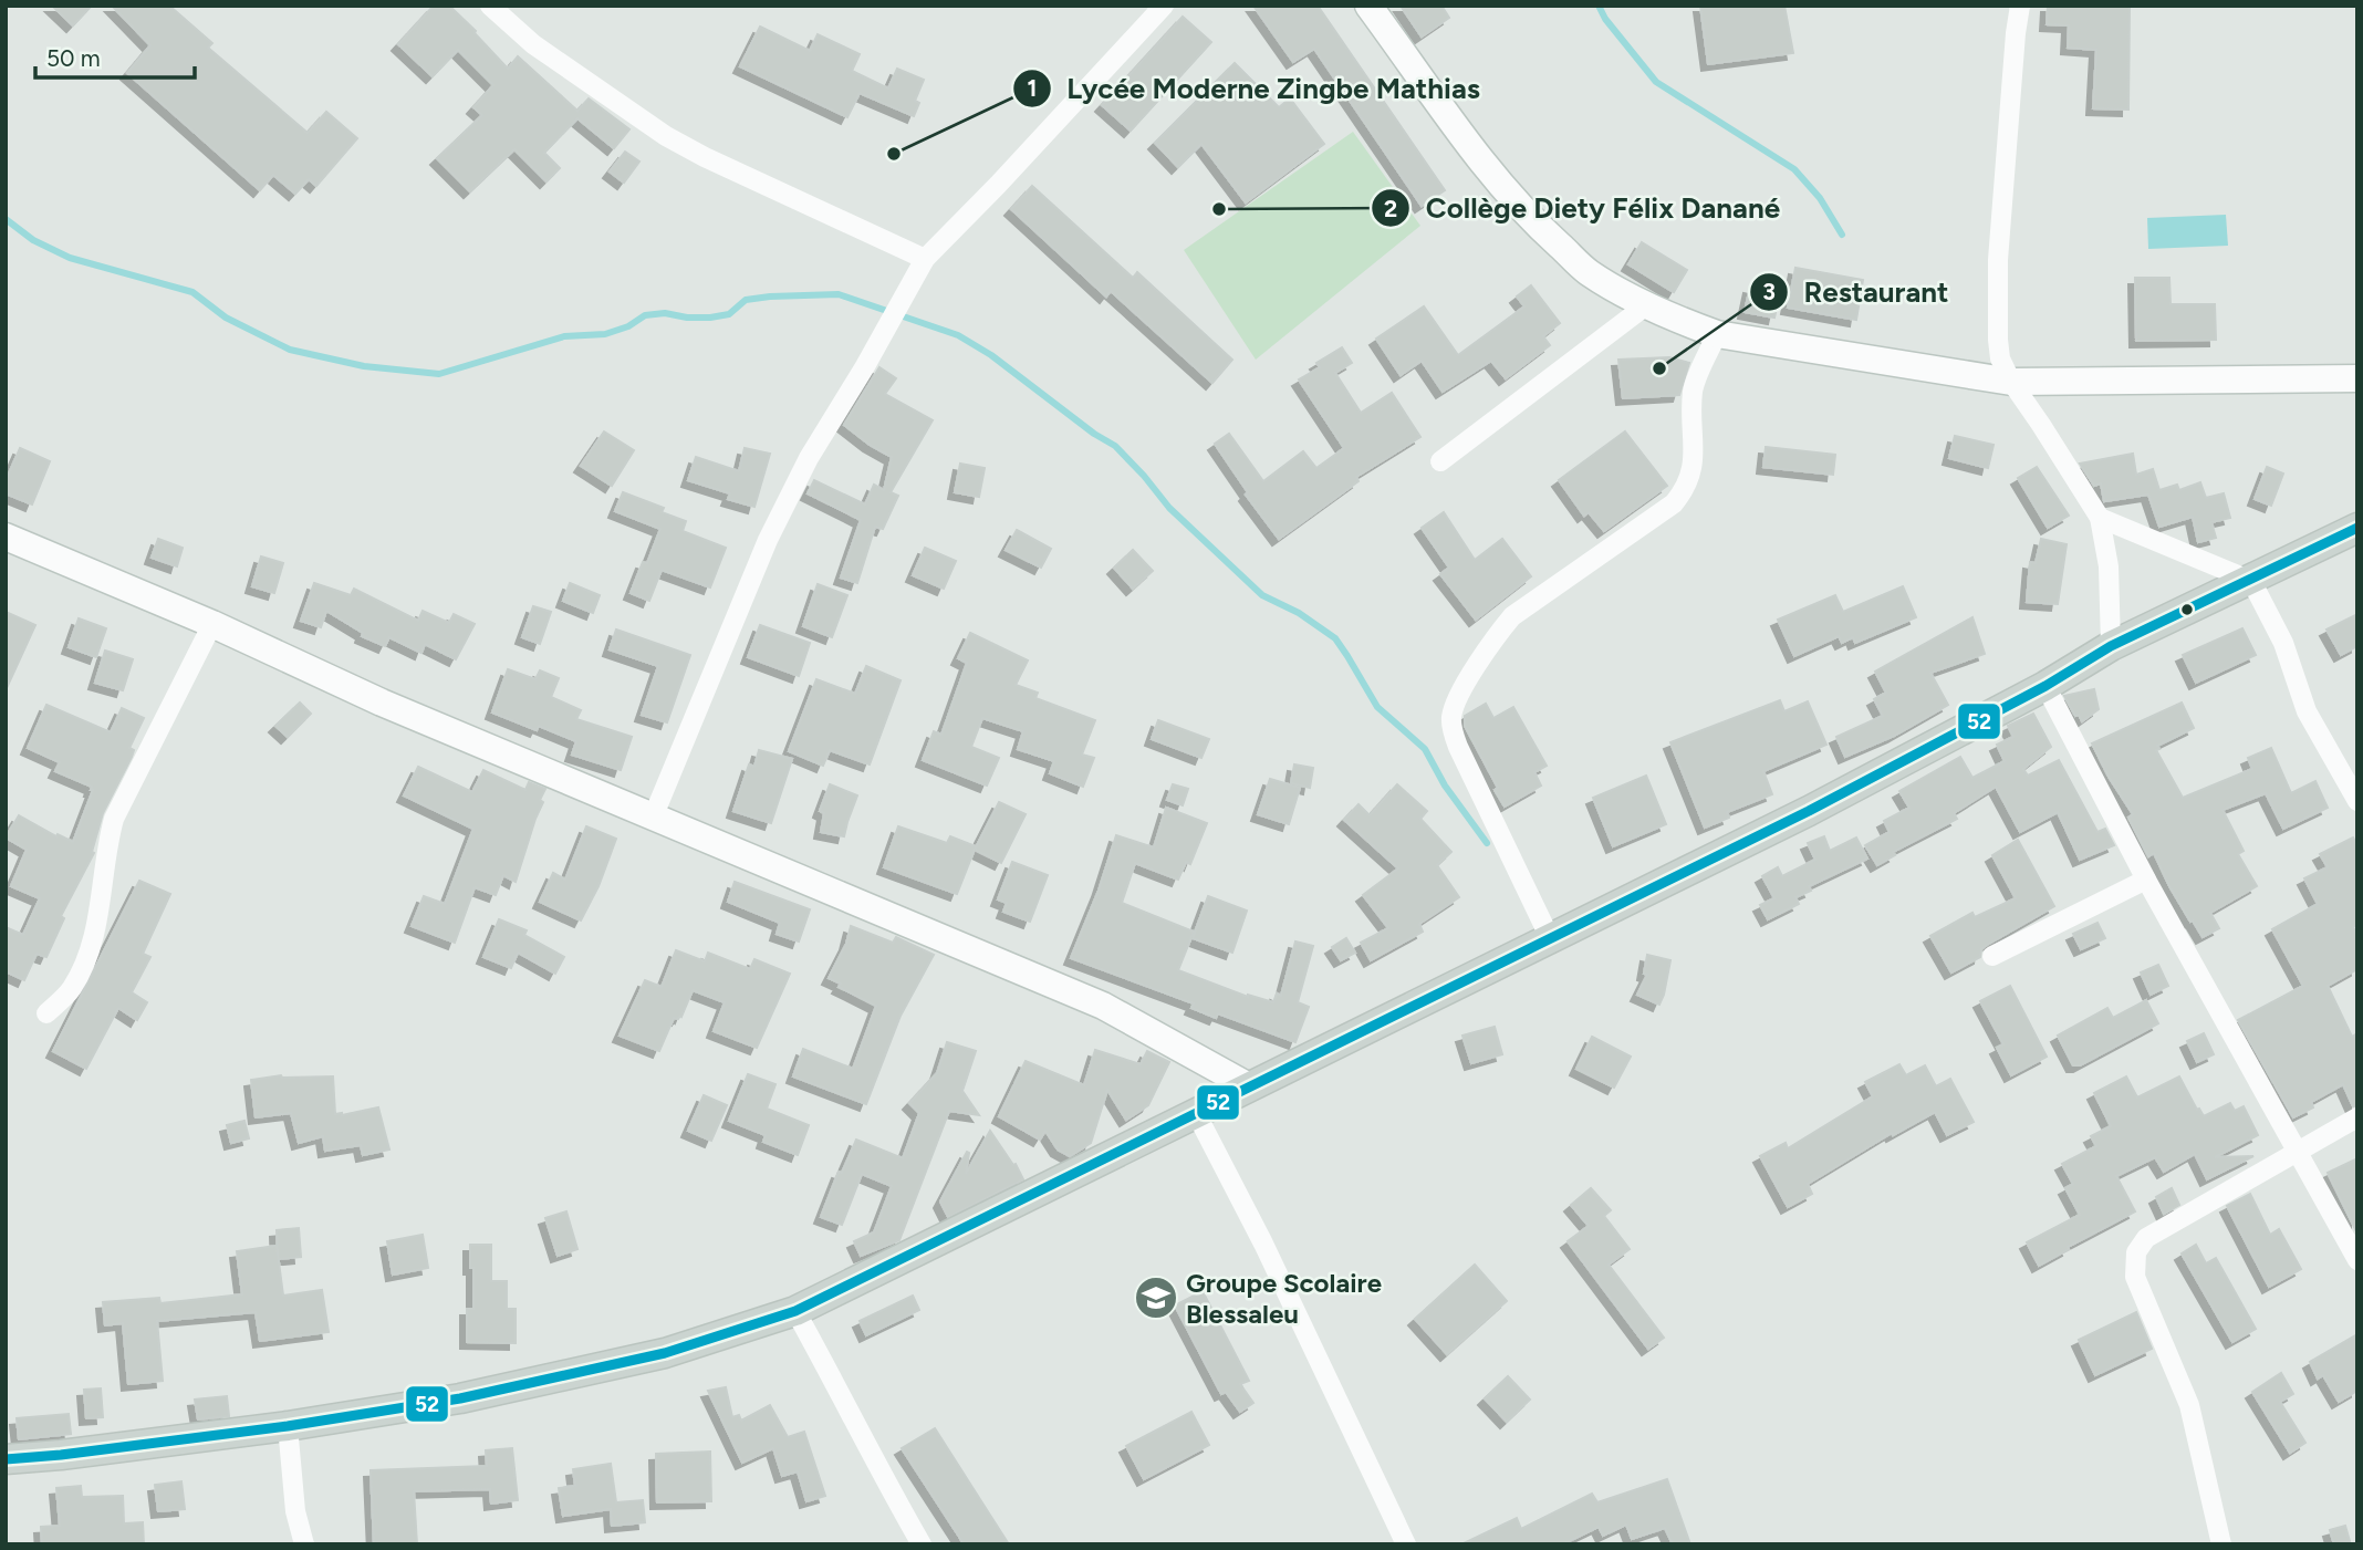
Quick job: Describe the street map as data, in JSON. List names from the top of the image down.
{
  "places": {
    "other": ["Lycée Moderne Zingbe Mathias", "Collège Diety Félix Danané", "Restaurant"],
    "school or university": ["Groupe Scolaire Blessaleu"]
  },
  "lines": ["transit line 52"],
  "scale_bar": "50 m"
}
